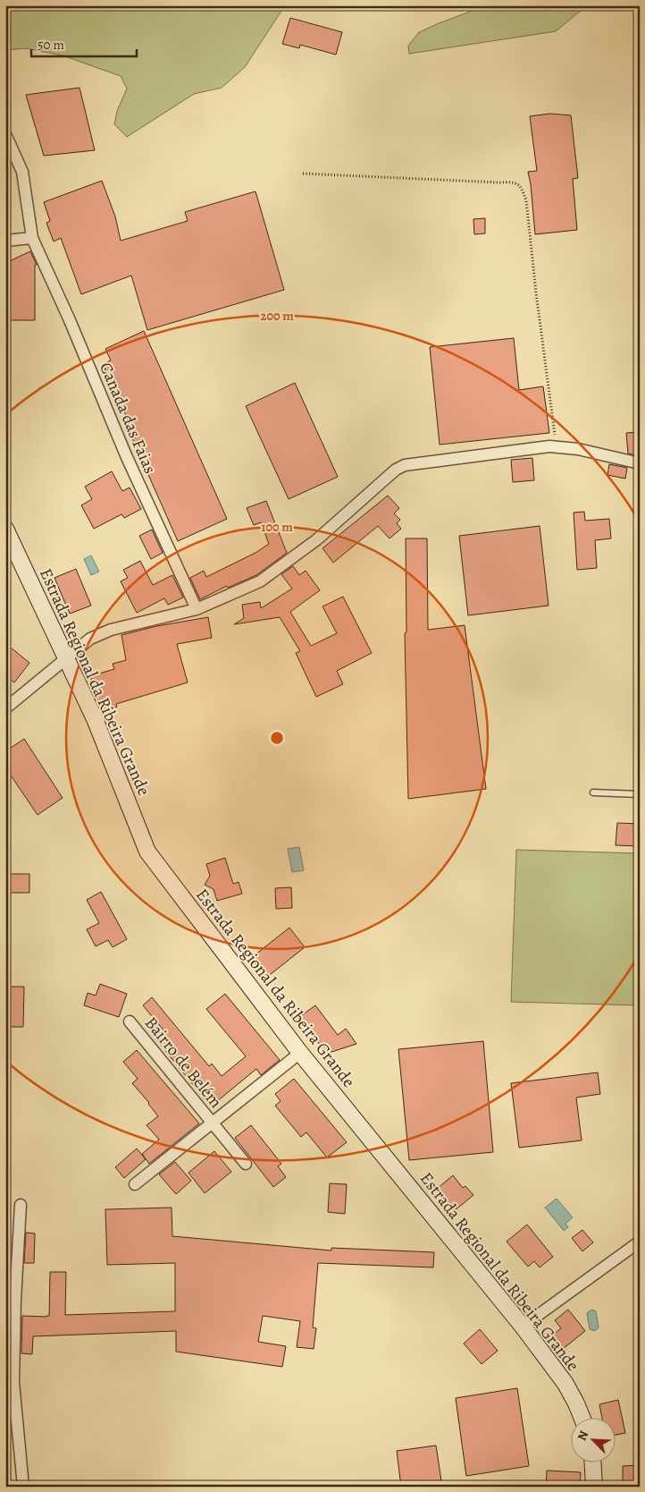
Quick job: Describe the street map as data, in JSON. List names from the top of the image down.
{
  "streets": {
    "main road": ["Estrada Regional da Ribeira Grande"],
    "street": ["Canada das Faias", "Bairro de Belém"]
  },
  "crossings": [
    ["Estrada Regional da Ribeira Grande", "Bairro de Belém"]
  ],
  "scale_bar": "50 m",
  "north": "top left",
  "rings": ["200 m", "100 m"]
}
